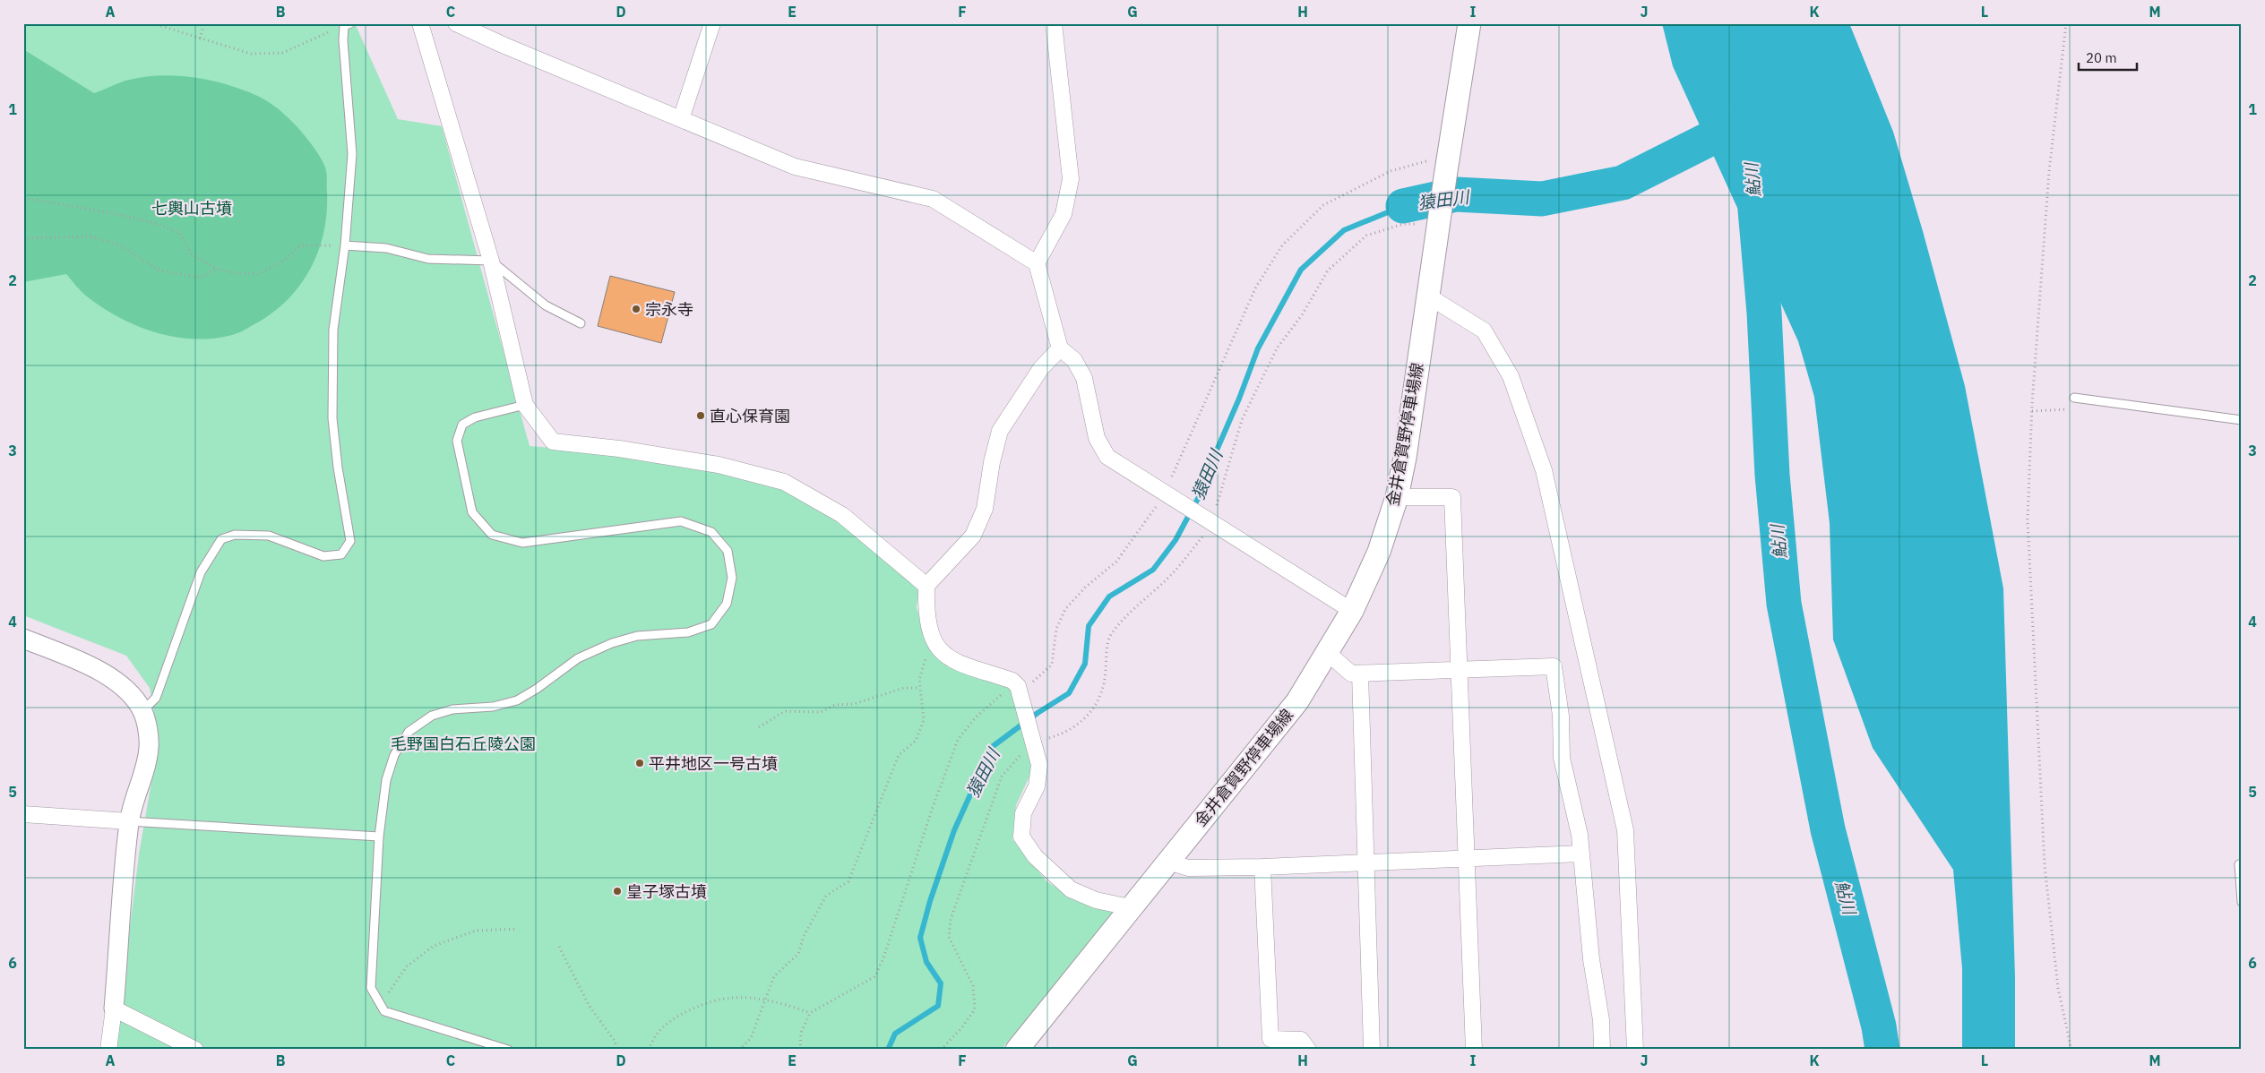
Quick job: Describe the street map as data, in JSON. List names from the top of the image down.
{
  "streets": {
    "main road": ["金井倉賀野停車場線"]
  },
  "water": ["鮎川", "猿田川"],
  "parks": ["七輿山古墳", "毛野国白石丘陵公園"],
  "places": [
    "宗永寺",
    "直心保育園",
    "平井地区一号古墳",
    "皇子塚古墳"
  ],
  "scale_bar": "20 m",
  "grid": {
    "columns": [
      "A",
      "B",
      "C",
      "D",
      "E",
      "F",
      "G",
      "H",
      "I",
      "J",
      "K",
      "L",
      "M"
    ],
    "rows": [
      "1",
      "2",
      "3",
      "4",
      "5",
      "6"
    ]
  }
}
